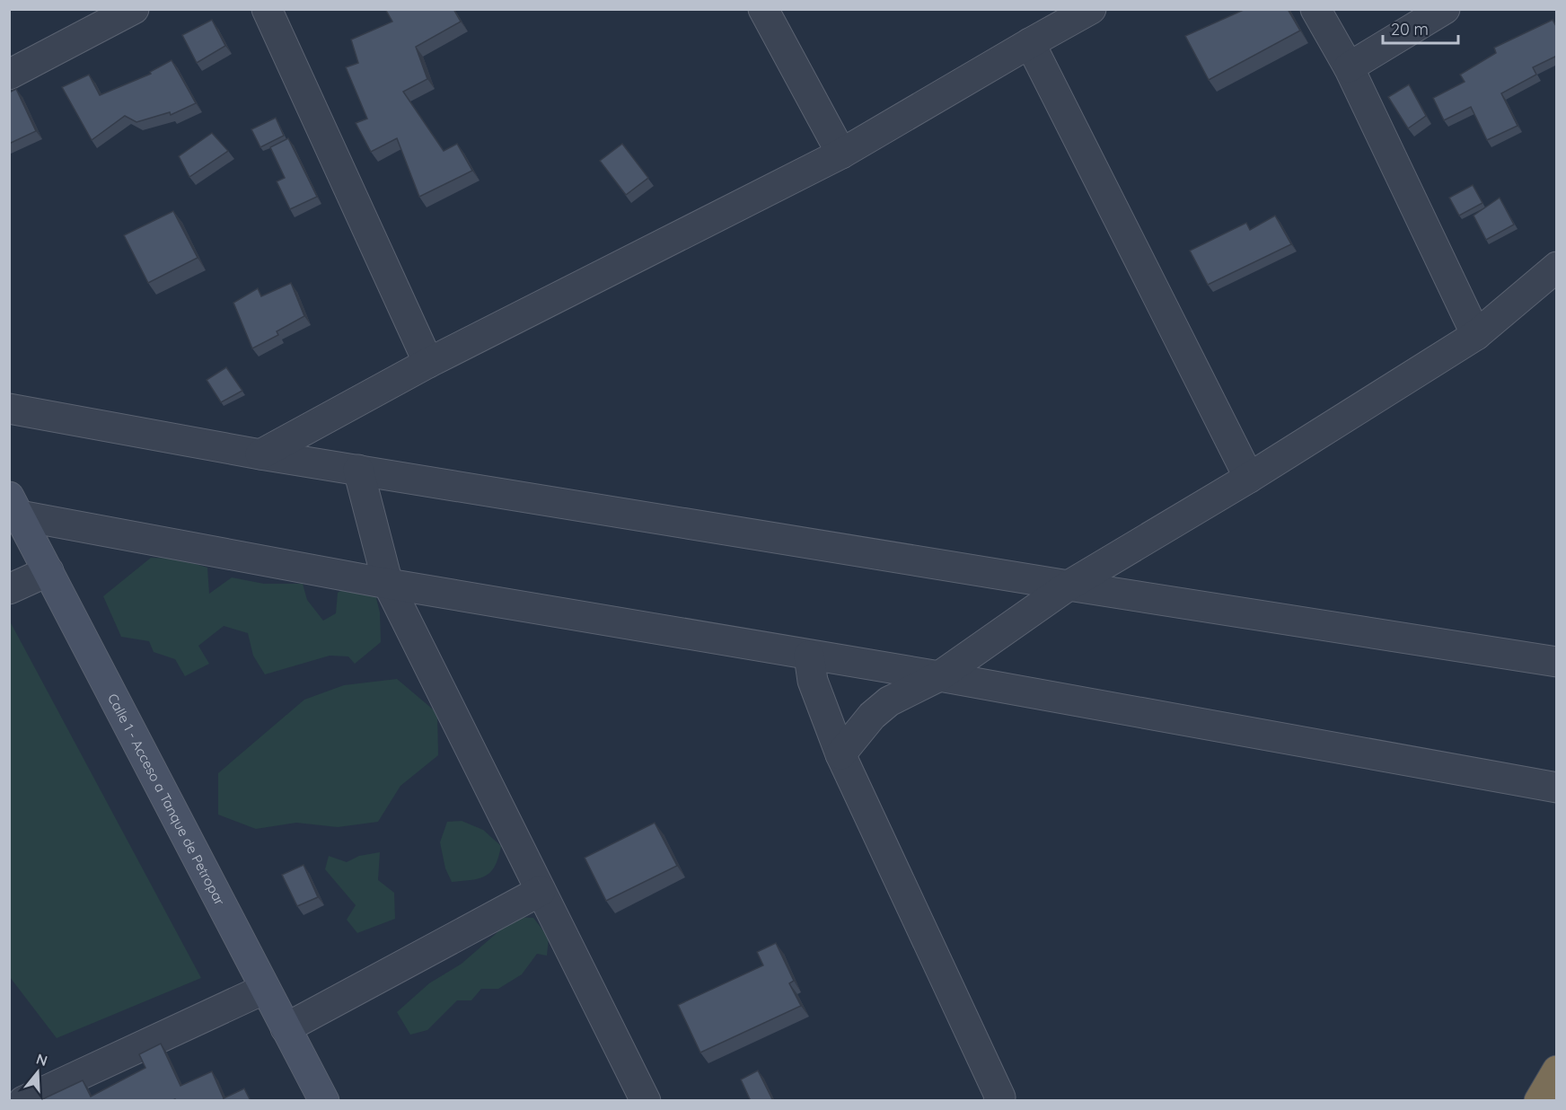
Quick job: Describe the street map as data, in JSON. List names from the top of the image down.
{
  "streets": {
    "street": ["Calle 1 - Acceso a Tanque de Petropar"]
  },
  "scale_bar": "20 m",
  "north": "top"
}
